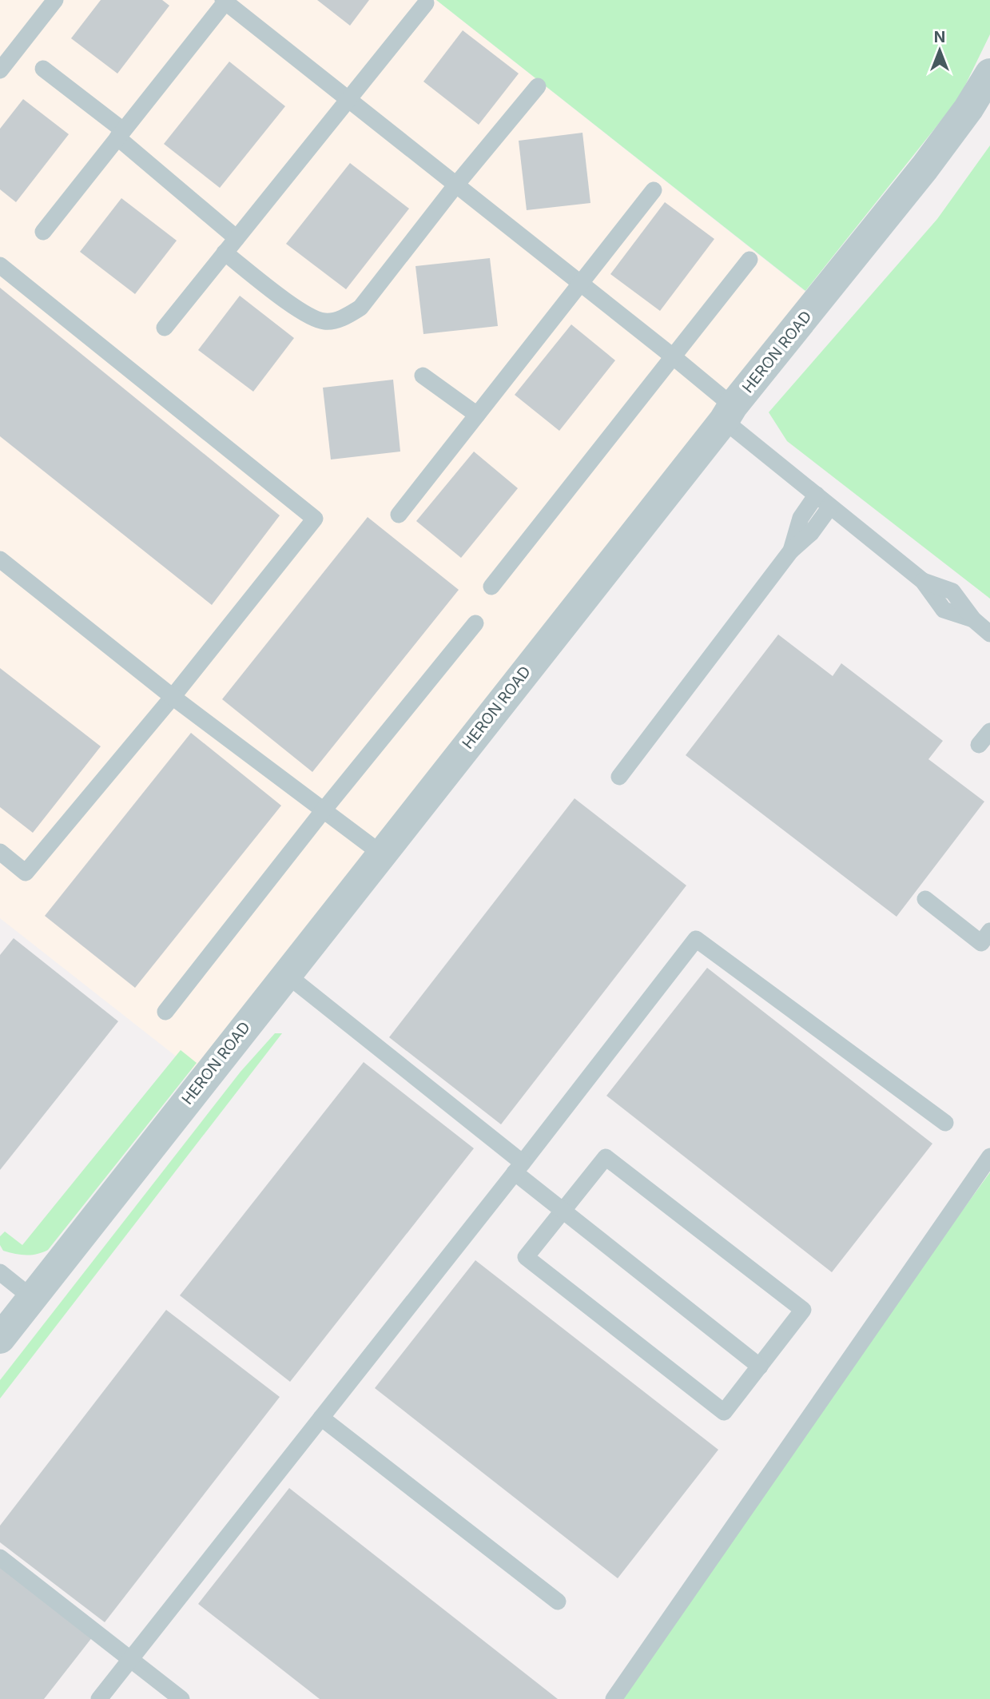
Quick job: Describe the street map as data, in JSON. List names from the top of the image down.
{
  "streets": {
    "street": ["HERON ROAD"]
  },
  "north": "top"
}
